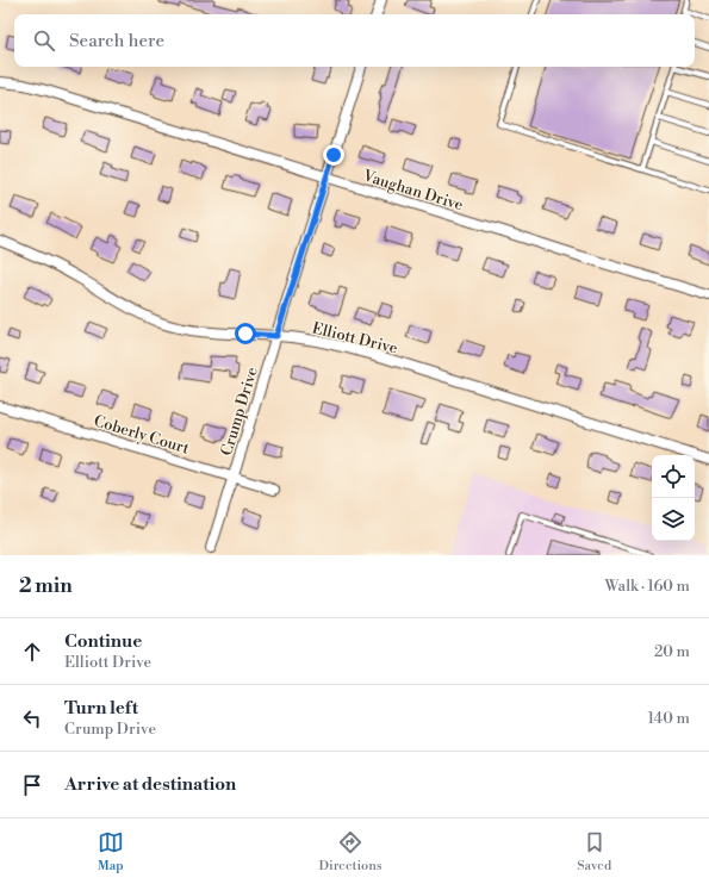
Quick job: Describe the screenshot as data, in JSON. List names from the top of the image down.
{
  "streets": {
    "street": [
      "Vaughan Drive",
      "Elliott Drive",
      "Crump Drive",
      "Coberly Court"
    ]
  },
  "crossings": [
    ["Vaughan Drive", "Crump Drive"],
    ["Elliott Drive", "Crump Drive"],
    ["Crump Drive", "Coberly Court"]
  ],
  "page": {
    "search": "Search here",
    "heading": ["2 min", "Walk · 160 m"],
    "list": [
      ["Continue", "Elliott Drive", "20 m"],
      ["Turn left", "Crump Drive", "140 m"],
      "Arrive at destination"
    ],
    "nav": ["Map", "Directions", "Saved"]
  }
}
